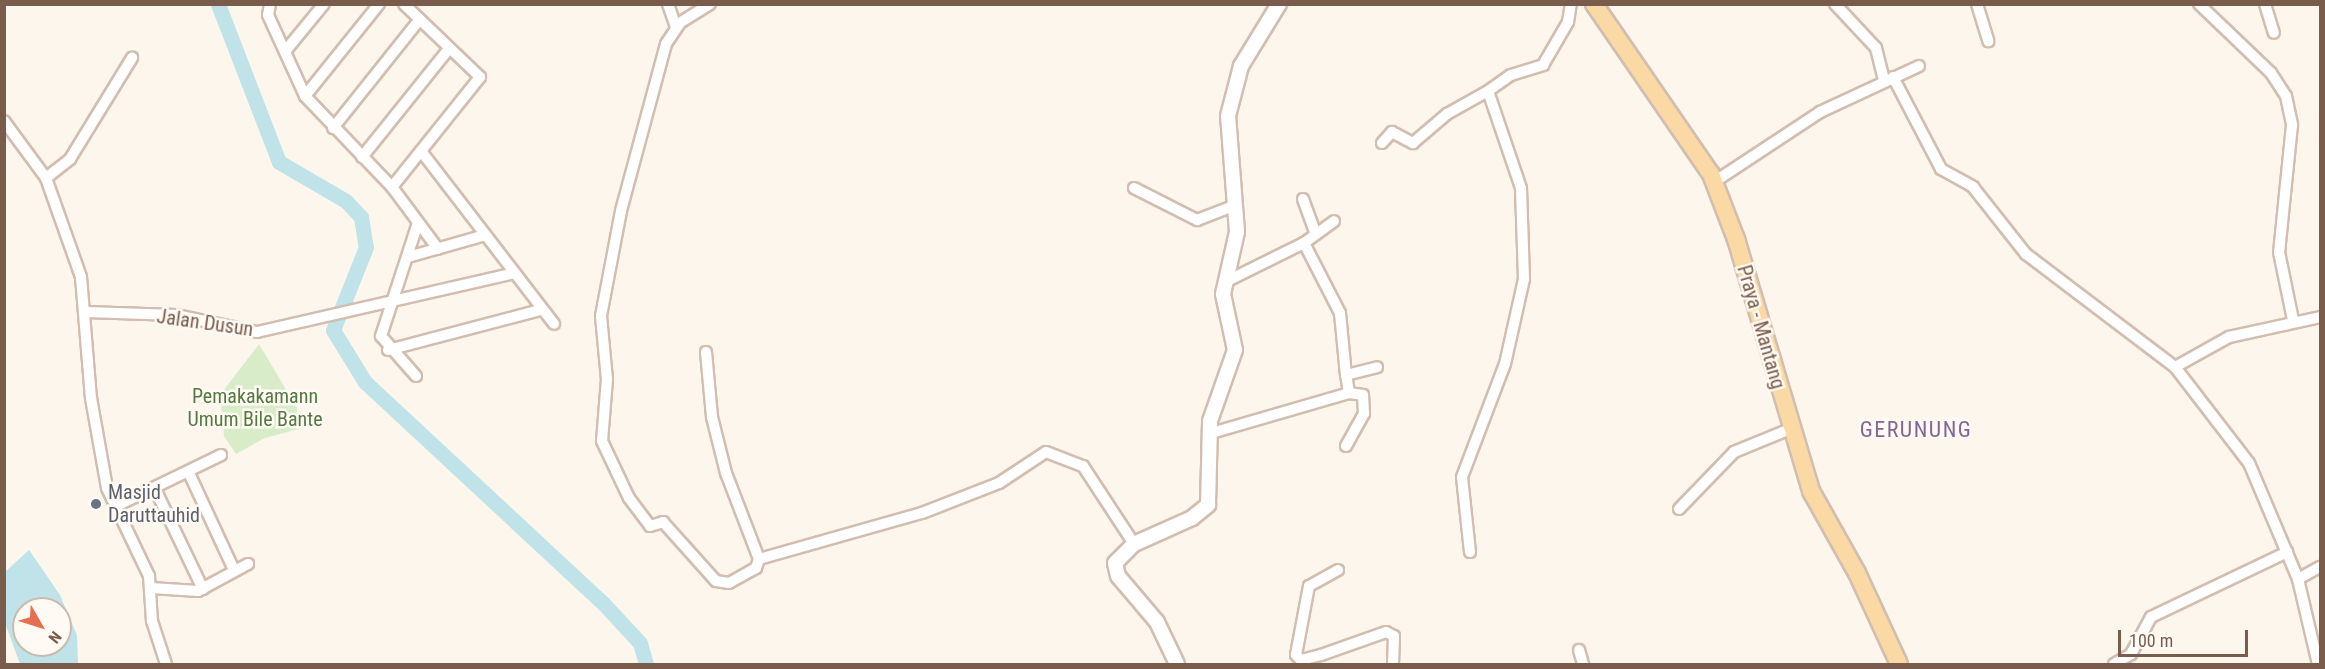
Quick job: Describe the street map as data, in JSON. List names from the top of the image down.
{
  "streets": {
    "main road": ["Praya - Mantang"],
    "street": ["Jalan Dusun"]
  },
  "districts": ["GERUNUNG"],
  "parks": ["Pemakakamann Umum Bile Bante"],
  "places": ["Masjid Daruttauhid"],
  "scale_bar": "100 m",
  "north": "bottom right"
}
